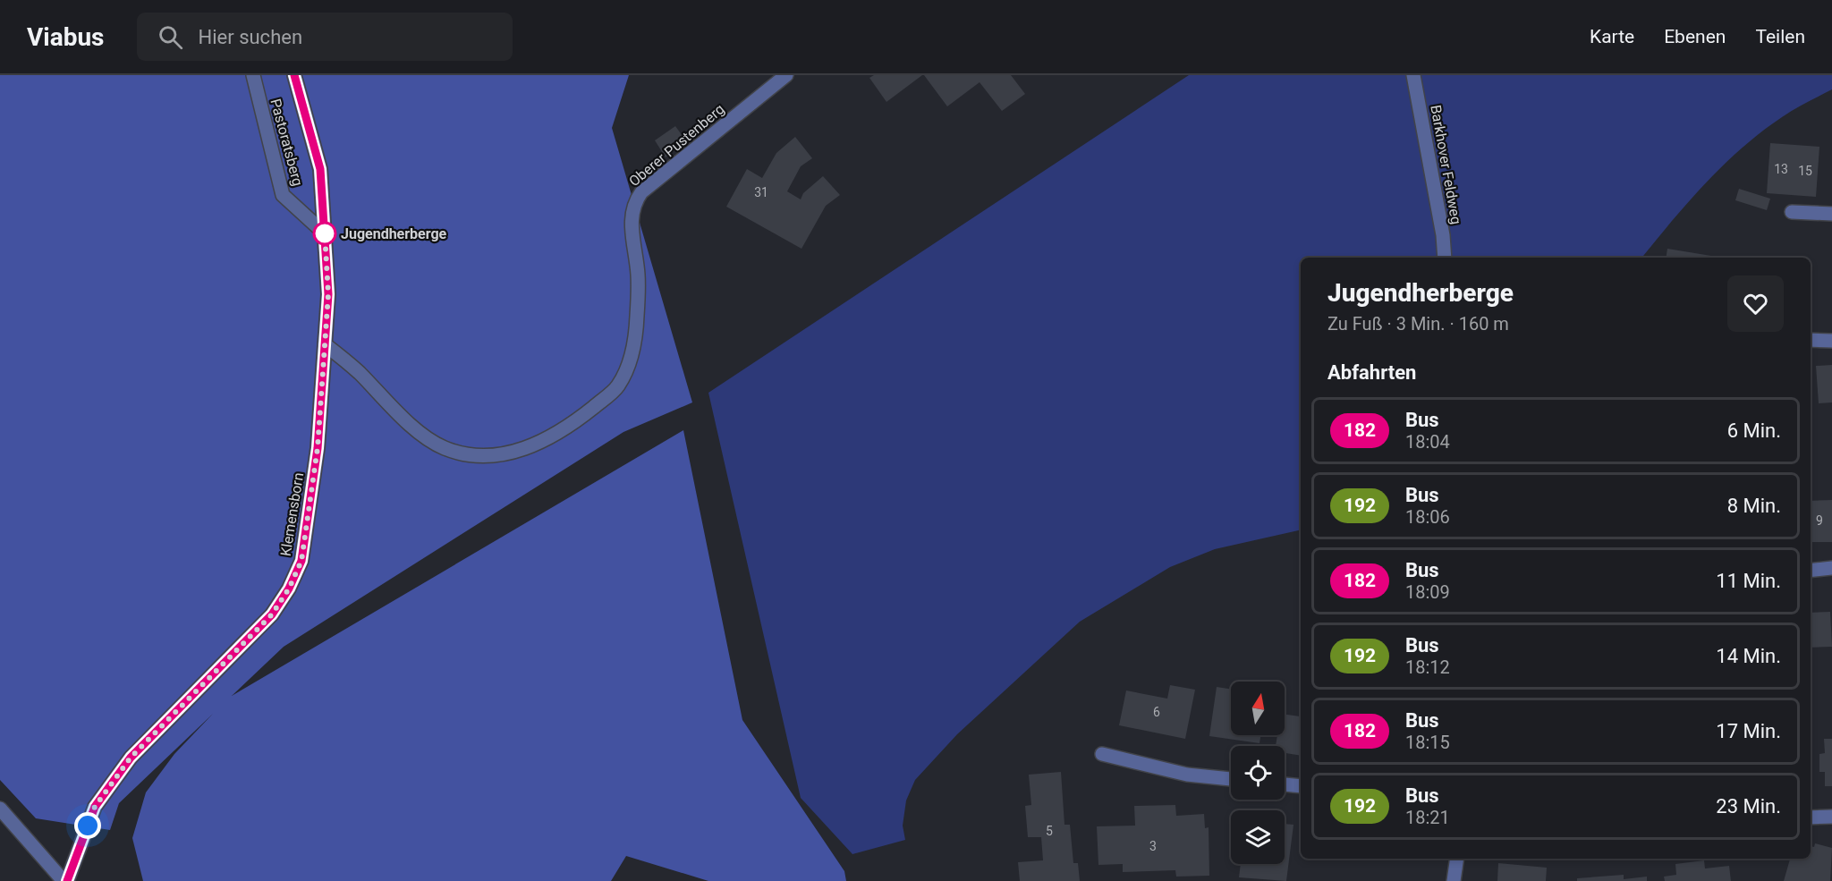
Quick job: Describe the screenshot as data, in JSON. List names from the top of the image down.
{
  "streets": {
    "street": [
      "Pastoratsberg",
      "Oberer Pustenberg",
      "Barkhover Feldweg",
      "Klemensborn"
    ]
  },
  "crossings": [
    ["Pastoratsberg", "Klemensborn"],
    ["Oberer Pustenberg", "Klemensborn"]
  ],
  "places": ["Jugendherberge"],
  "lines": ["bus line 182"],
  "house_numbers": [
    "13",
    "15",
    "31",
    "9",
    "6",
    "5",
    "3"
  ],
  "north": "top",
  "page": {
    "header": "Viabus",
    "search": "Hier suchen",
    "nav": ["Karte", "Ebenen", "Teilen"],
    "heading": [
      ["Jugendherberge", "Zu Fuß · 3 Min. · 160 m"],
      "Abfahrten"
    ],
    "list": [
      {
        "mark": "182",
        "name": "Bus",
        "note": "18:04",
        "value": "6 Min."
      },
      {
        "mark": "192",
        "name": "Bus",
        "note": "18:06",
        "value": "8 Min."
      },
      {
        "mark": "182",
        "name": "Bus",
        "note": "18:09",
        "value": "11 Min."
      },
      {
        "mark": "192",
        "name": "Bus",
        "note": "18:12",
        "value": "14 Min."
      },
      {
        "mark": "182",
        "name": "Bus",
        "note": "18:15",
        "value": "17 Min."
      },
      {
        "mark": "192",
        "name": "Bus",
        "note": "18:21",
        "value": "23 Min."
      }
    ]
  }
}
